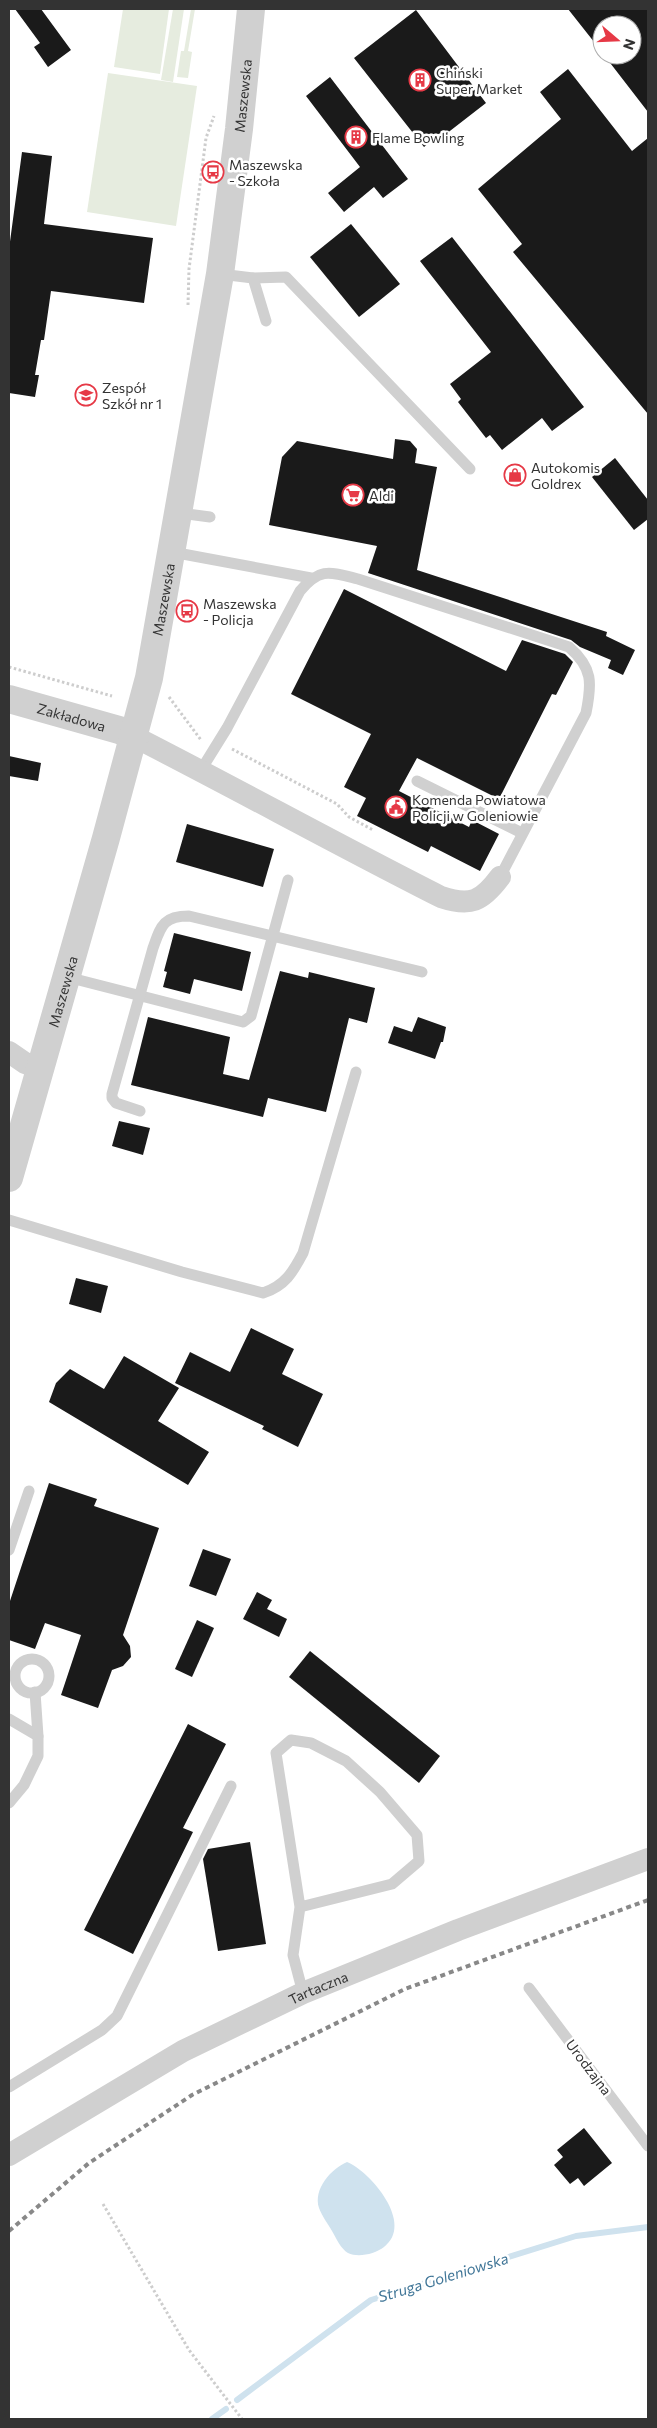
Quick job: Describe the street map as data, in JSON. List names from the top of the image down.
{
  "streets": {
    "street": ["Maszewska", "Zakładowa", "Tartaczna"],
    "lane": ["Urodzajna"]
  },
  "crossings": [
    ["Maszewska", "Zakładowa"]
  ],
  "water": ["Struga Goleniowska"],
  "places": {
    "building": ["Chiński Super Market", "Flame Bowling"],
    "bus stop": ["Maszewska - Szkoła", "Maszewska - Policja"],
    "school or university": ["Zespół Szkół nr 1"],
    "shop": ["Autokomis Goldrex"],
    "supermarket": ["Aldi"],
    "public building": ["Komenda Powiatowa Policji w Goleniowie"]
  },
  "north": "right"
}
